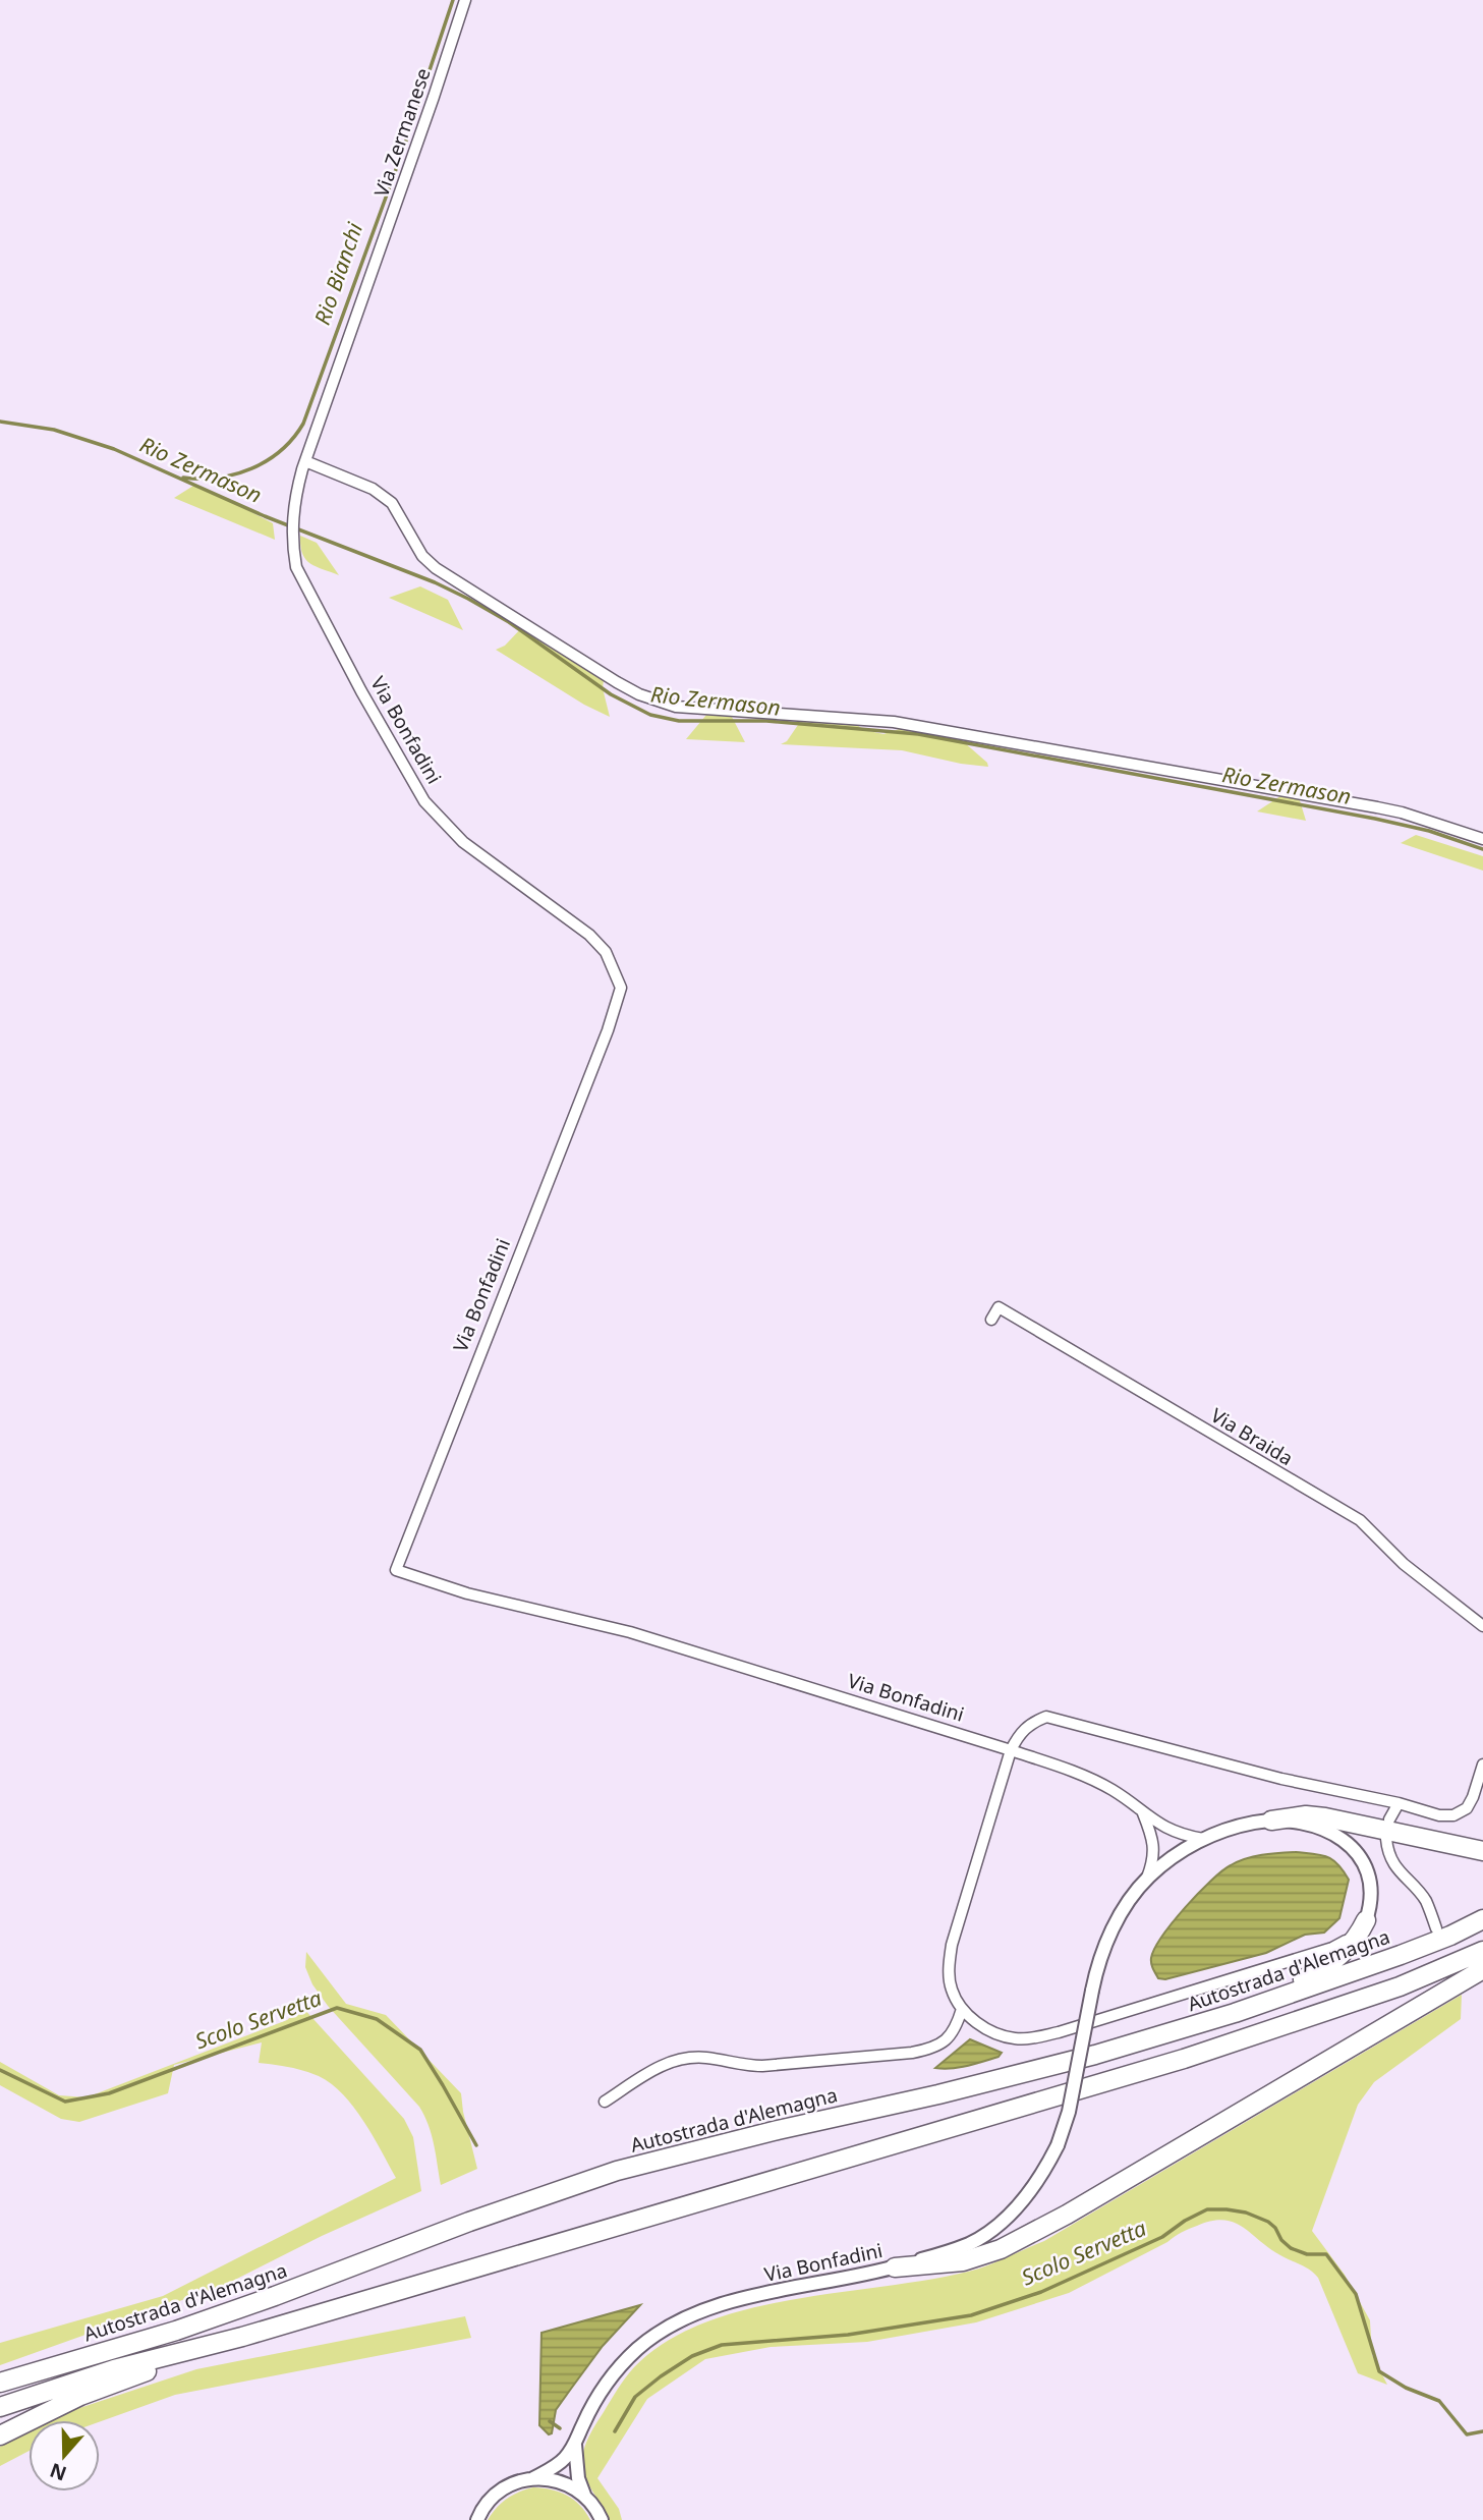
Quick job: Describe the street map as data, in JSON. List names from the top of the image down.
{
  "streets": {
    "highway": ["Autostrada d'Alemagna"],
    "main road": ["Via Bonfadini"],
    "street": ["Via Zermanese", "Via Braida"]
  },
  "crossings": [
    ["Via Zermanese", "Via Bonfadini"]
  ],
  "water": ["Rio Bianchi", "Rio Zermason", "Scolo Servetta"],
  "north": "bottom"
}
